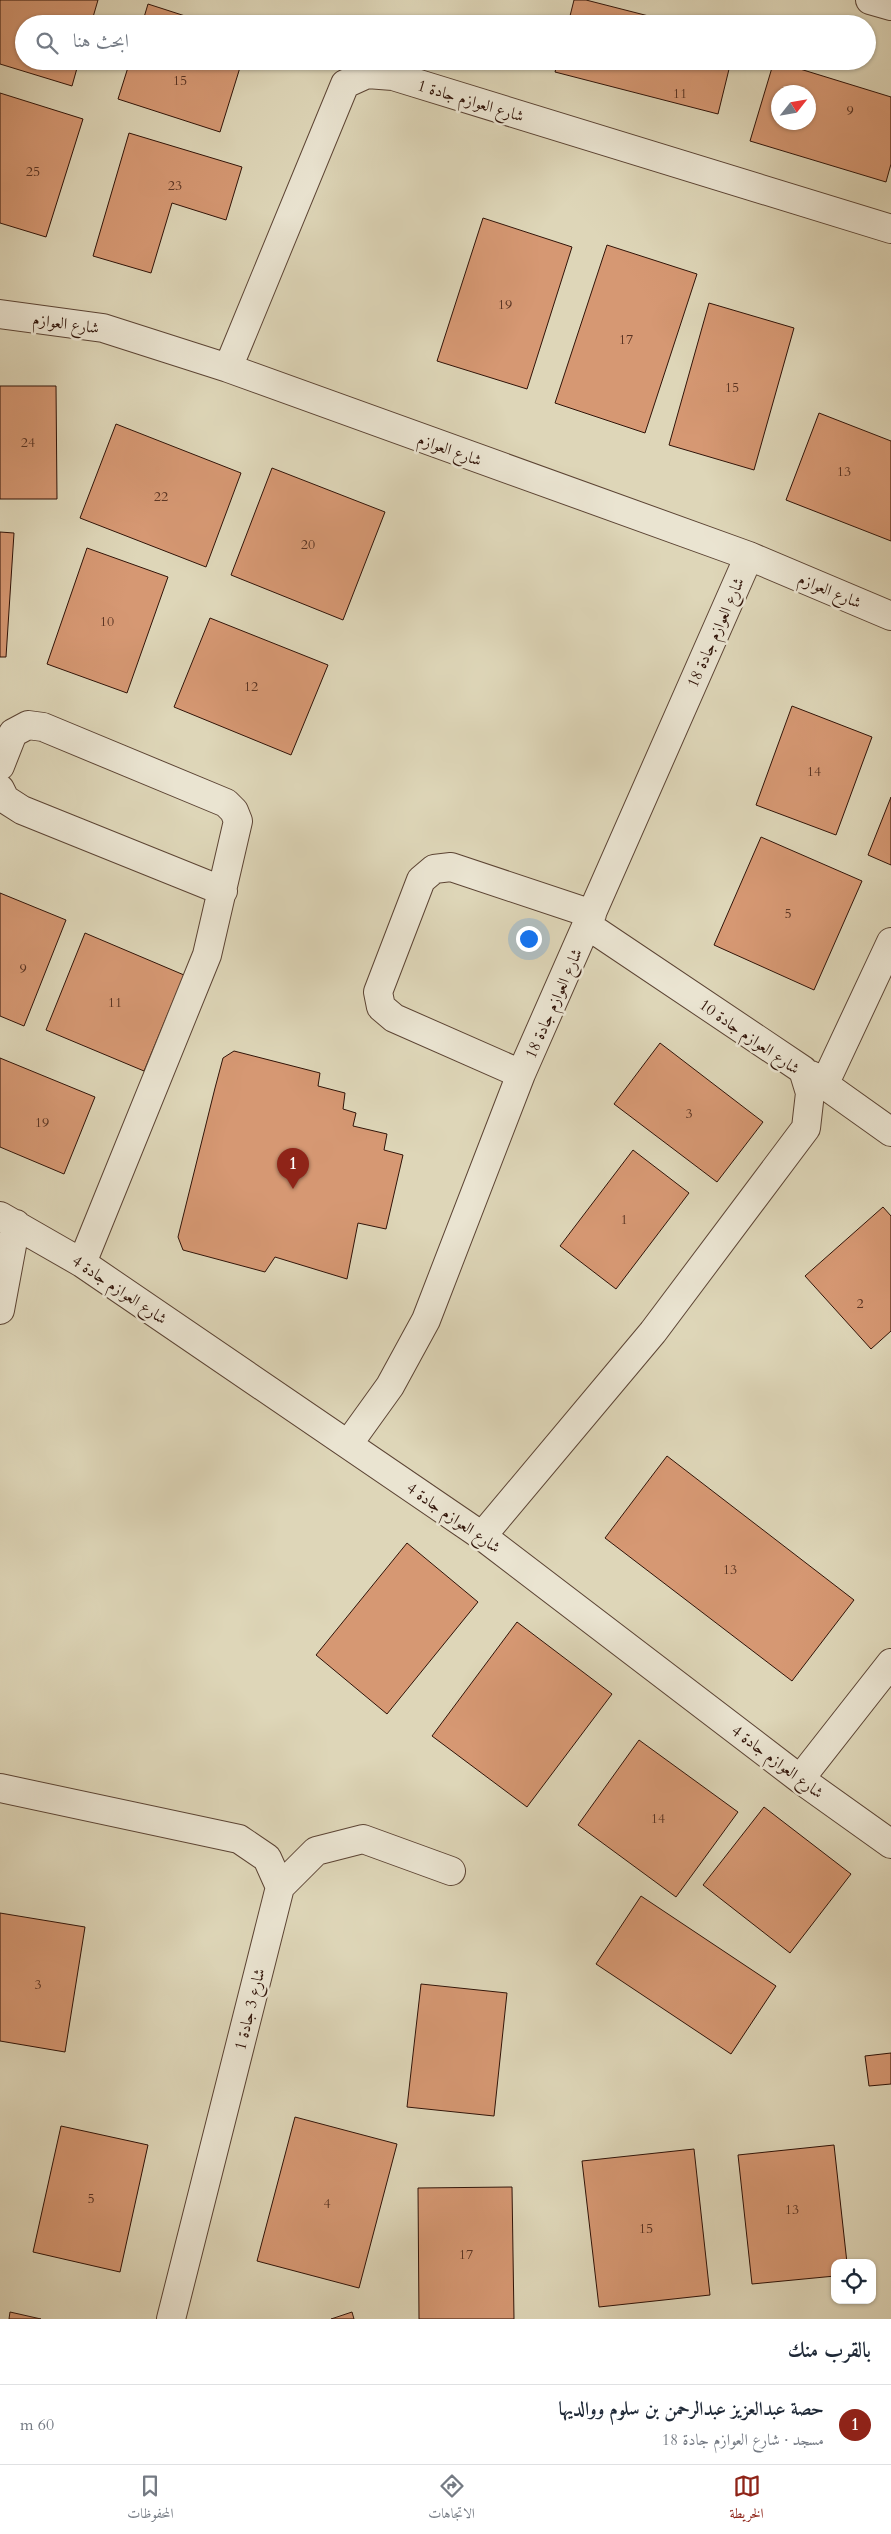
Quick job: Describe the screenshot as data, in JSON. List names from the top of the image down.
{
  "streets": {
    "street": [
      "شارع العوازم جادة 1",
      "شارع العوازم",
      "شارع العوازم جادة 18",
      "شارع العوازم جادة 10",
      "شارع العوازم جادة 4",
      "شارع 3 جادة 1"
    ]
  },
  "crossings": [
    ["شارع العوازم جادة 1", "شارع العوازم"],
    ["شارع العوازم", "شارع العوازم جادة 18"],
    ["شارع العوازم جادة 18", "شارع العوازم جادة 10"],
    ["شارع العوازم جادة 18", "شارع العوازم جادة 4"],
    ["شارع العوازم جادة 10", "شارع العوازم جادة 4"]
  ],
  "house_numbers": [
    "15",
    "11",
    "9",
    "25",
    "23",
    "19",
    "17",
    "15",
    "24",
    "13",
    "22",
    "20",
    "10",
    "12",
    "14",
    "5",
    "9",
    "11",
    "3",
    "19",
    "1",
    "2",
    "13",
    "14",
    "3",
    "5",
    "4",
    "13",
    "15",
    "17"
  ],
  "north": "top right",
  "page": {
    "search": "ابحث هنا",
    "pins": "1",
    "heading": "بالقرب منك",
    "list": [
      {
        "mark": "1",
        "name": "حصة عبدالعزيز عبدالرحمن بن سلوم ووالديها",
        "note": "مسجد · شارع العوازم جادة 18",
        "value": "60 m"
      }
    ],
    "nav": ["الخريطة", "الاتجاهات", "المحفوظات"]
  }
}
